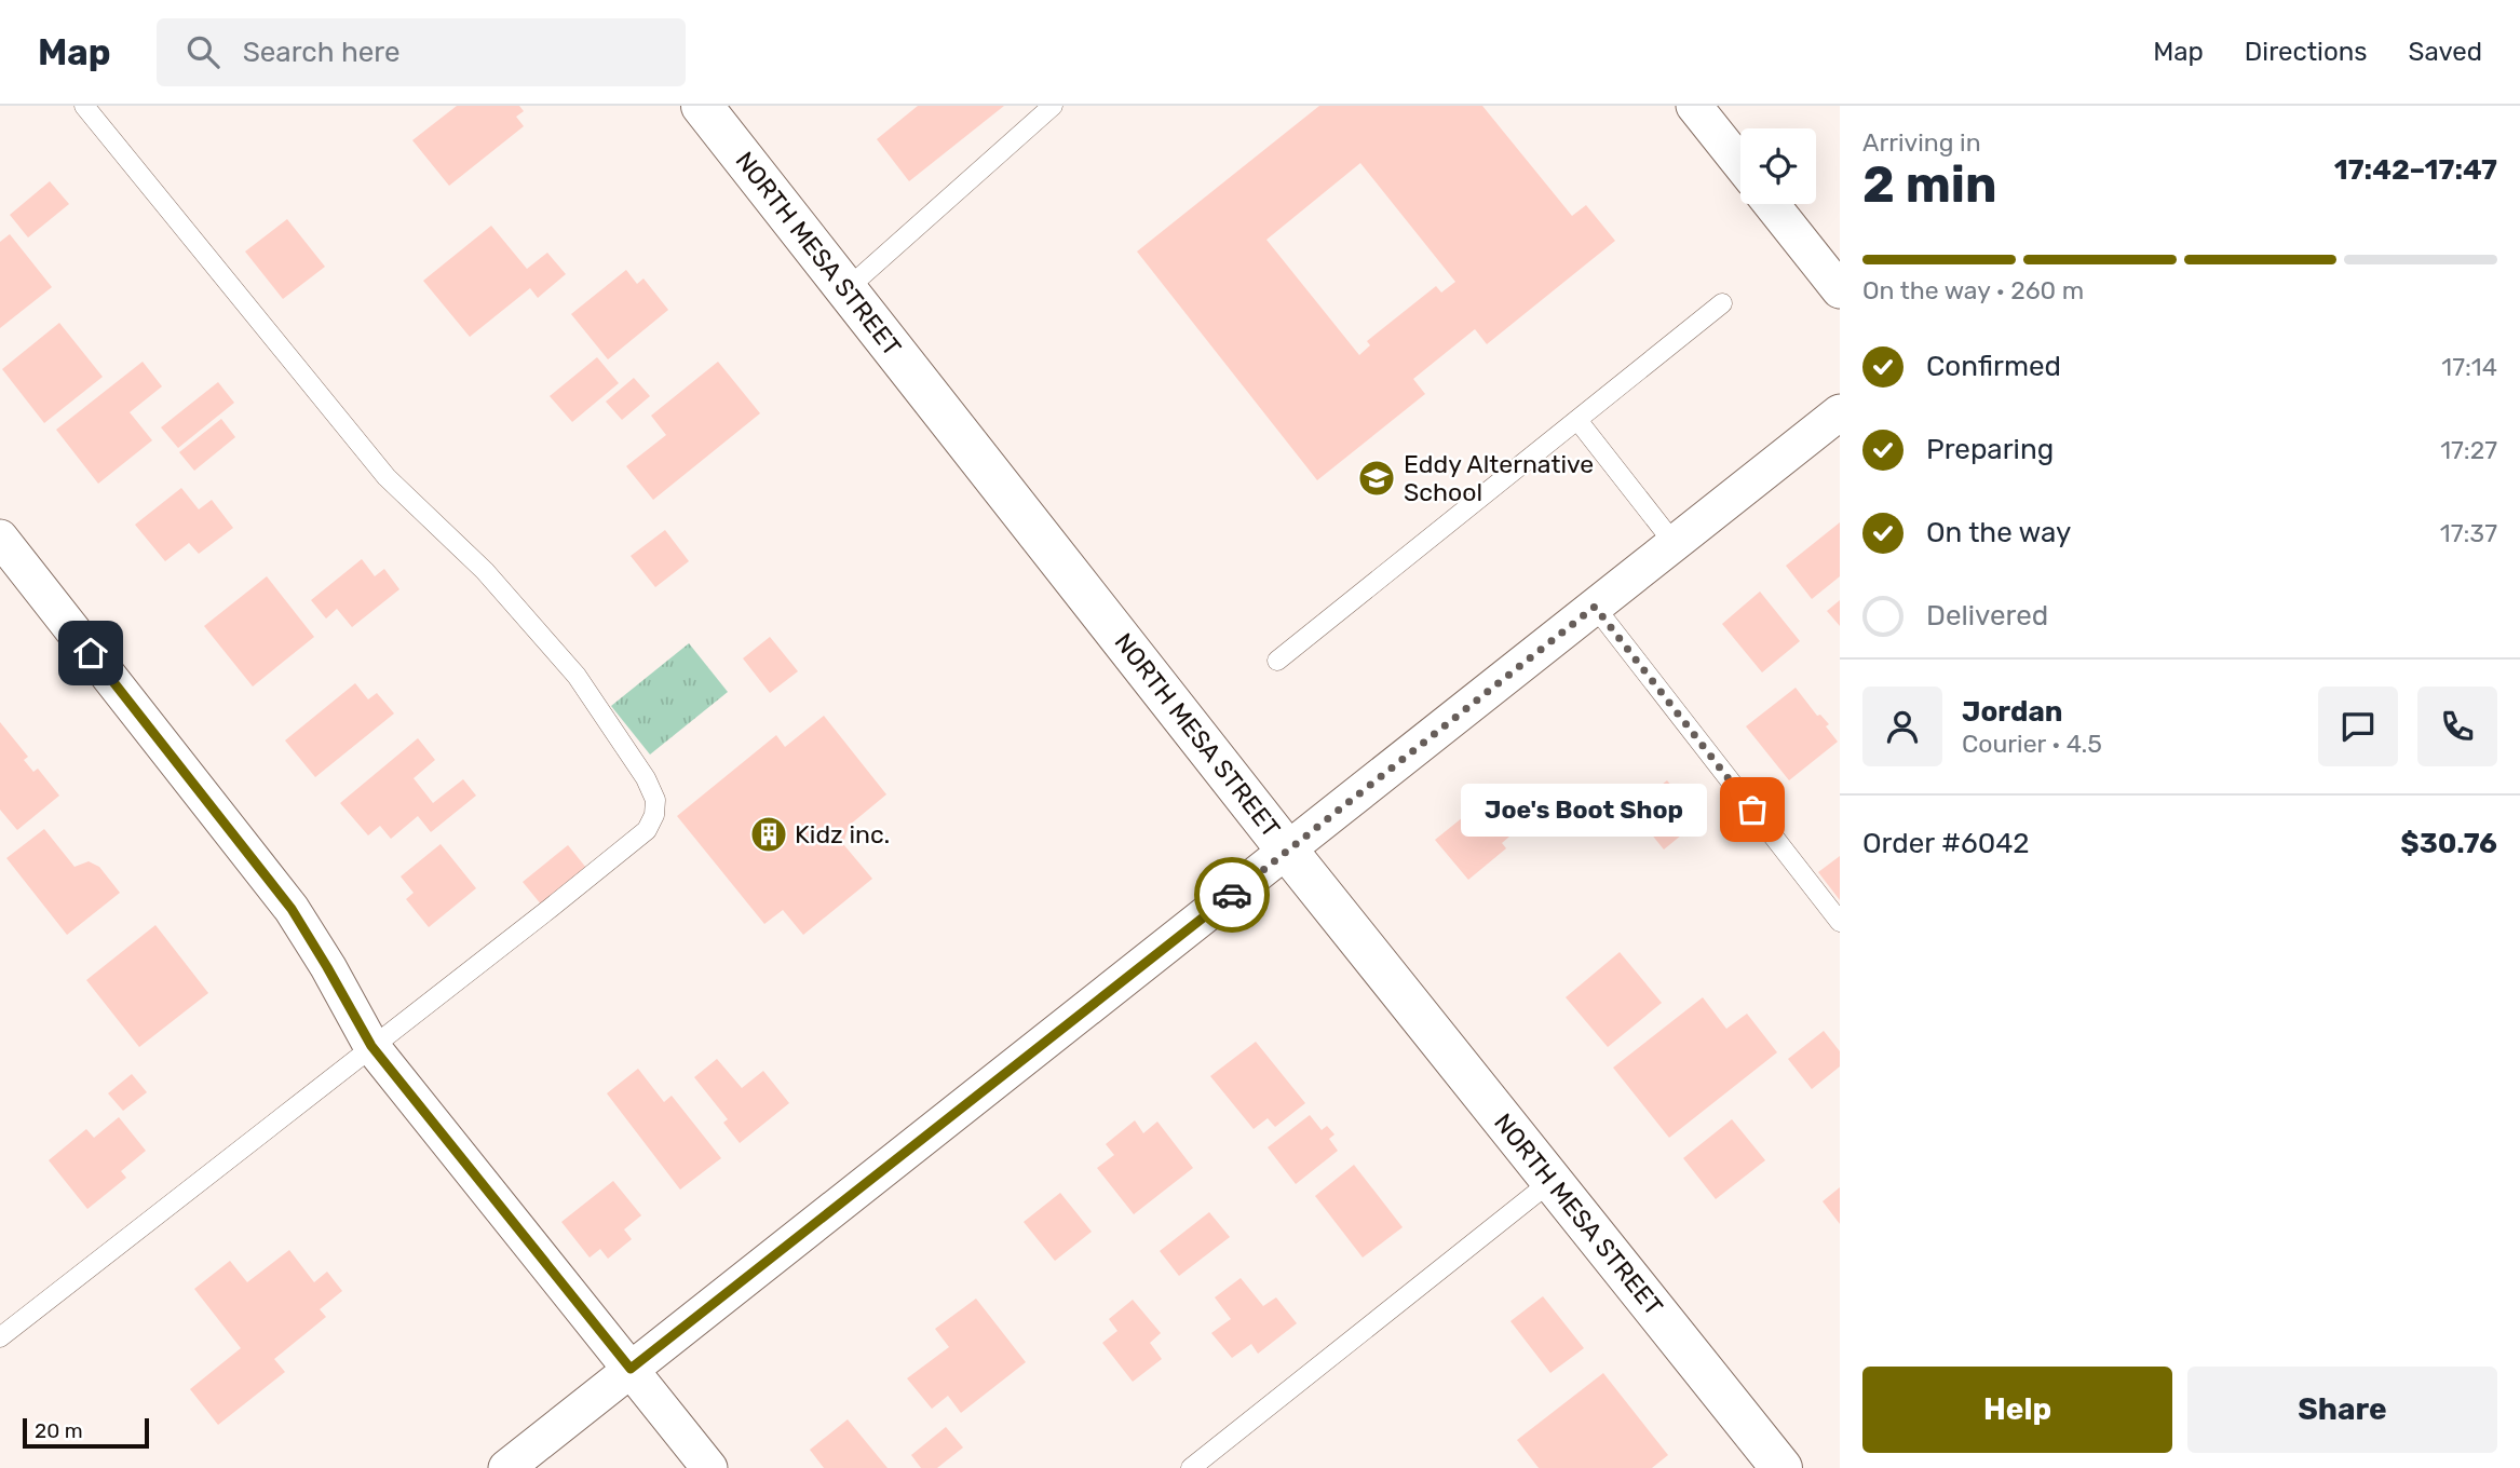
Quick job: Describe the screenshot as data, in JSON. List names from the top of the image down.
{
  "streets": {
    "street": ["NORTH MESA STREET"]
  },
  "places": {
    "school or university": ["Eddy Alternative School"],
    "other": ["Joe's Boot Shop"],
    "building": ["Kidz inc."]
  },
  "scale_bar": "20 m",
  "page": {
    "header": "Map",
    "search": "Search here",
    "nav": ["Map", "Directions", "Saved"],
    "heading": ["2 min", "Arriving in", "17:42–17:47"],
    "panel": [
      "Jordan",
      "Courier · 4.5",
      "Order #6042",
      "$30.76"
    ],
    "bar": "On the way · 260 m",
    "list": [
      ["Confirmed", "17:14"],
      ["Preparing", "17:27"],
      ["On the way", "17:37"],
      "Delivered"
    ],
    "bubble": "Joe's Boot Shop",
    "buttons": ["Help", "Share"],
    "scale": "20 m"
  }
}
